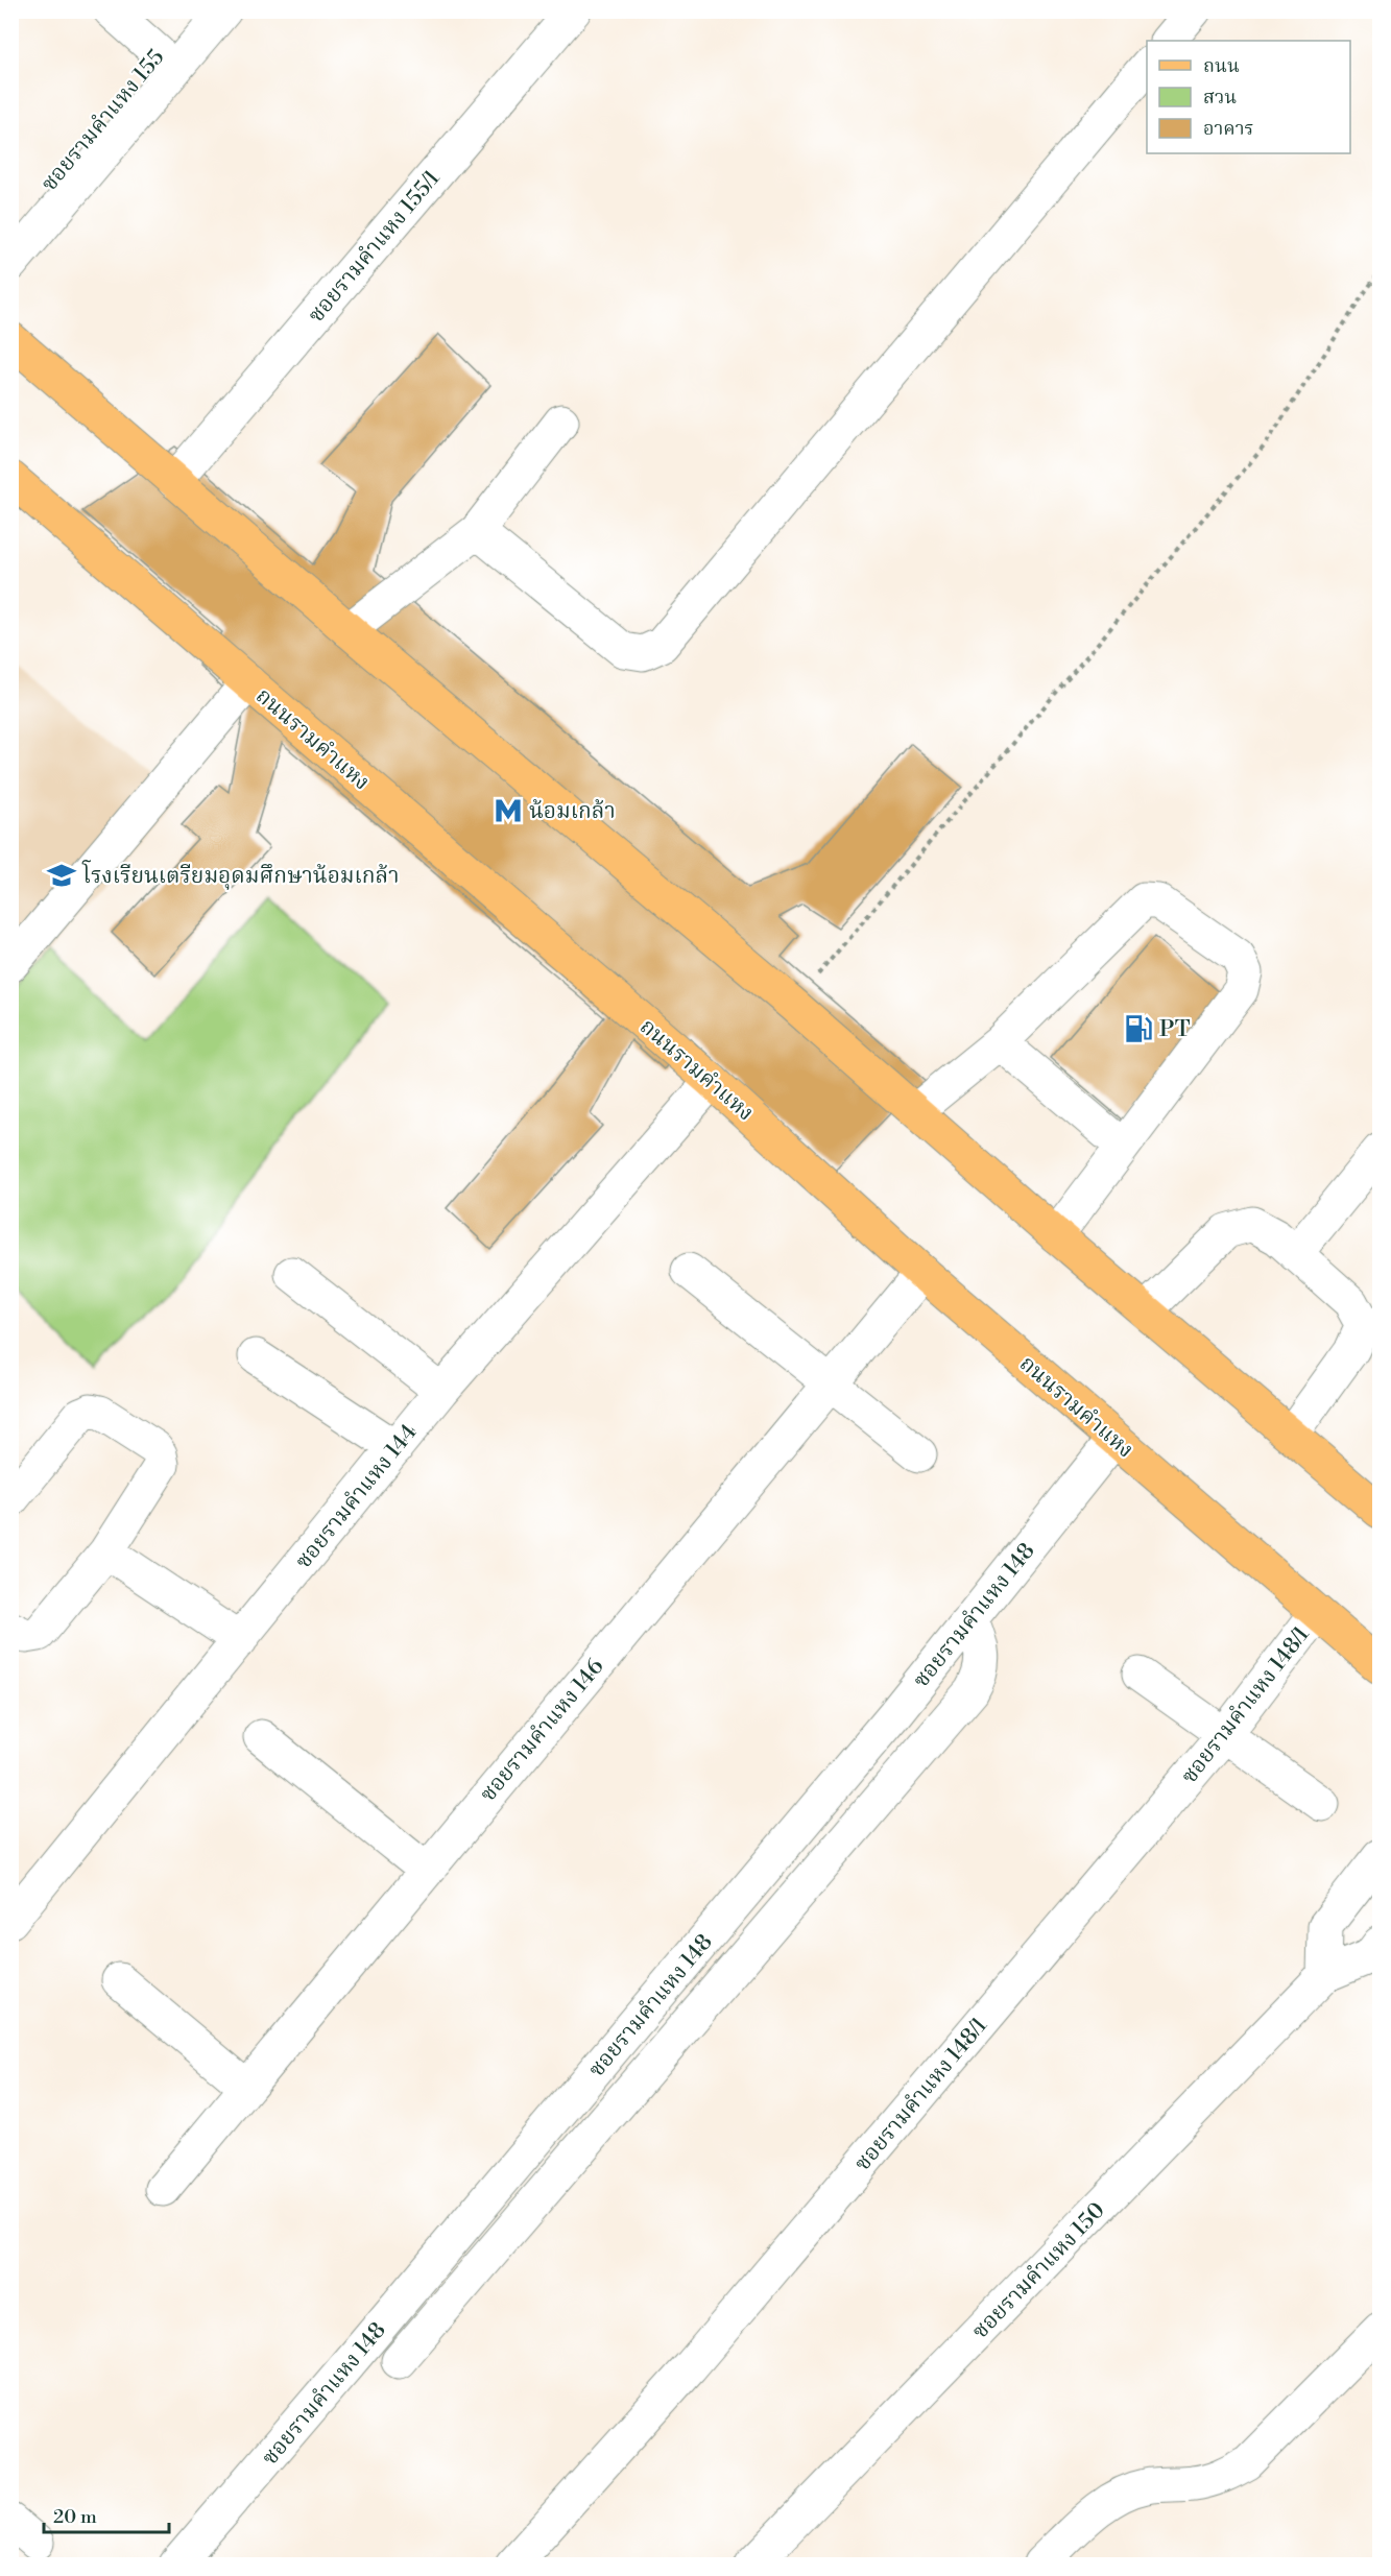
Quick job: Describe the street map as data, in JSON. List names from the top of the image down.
{
  "streets": {
    "main road": ["ถนนรามคำแหง"],
    "street": [
      "ซอยรามคำแหง 155",
      "ซอยรามคำแหง 155/1",
      "ซอยรามคำแหง 144",
      "ซอยรามคำแหง 148",
      "ซอยรามคำแหง 148/1",
      "ซอยรามคำแหง 146",
      "ซอยรามคำแหง 150"
    ]
  },
  "crossings": [
    ["ถนนรามคำแหง", "ซอยรามคำแหง 144"],
    ["ถนนรามคำแหง", "ซอยรามคำแหง 148"],
    ["ถนนรามคำแหง", "ซอยรามคำแหง 148/1"],
    ["ถนนรามคำแหง", "ซอยรามคำแหง 146"]
  ],
  "places": {
    "metro station": ["น้อมเกล้า"],
    "school or university": ["โรงเรียนเตรียมอุดมศึกษาน้อมเกล้า"],
    "fuel station": ["PT"]
  },
  "legend": ["ถนน", "สวน", "อาคาร"],
  "scale_bar": "20 m"
}
